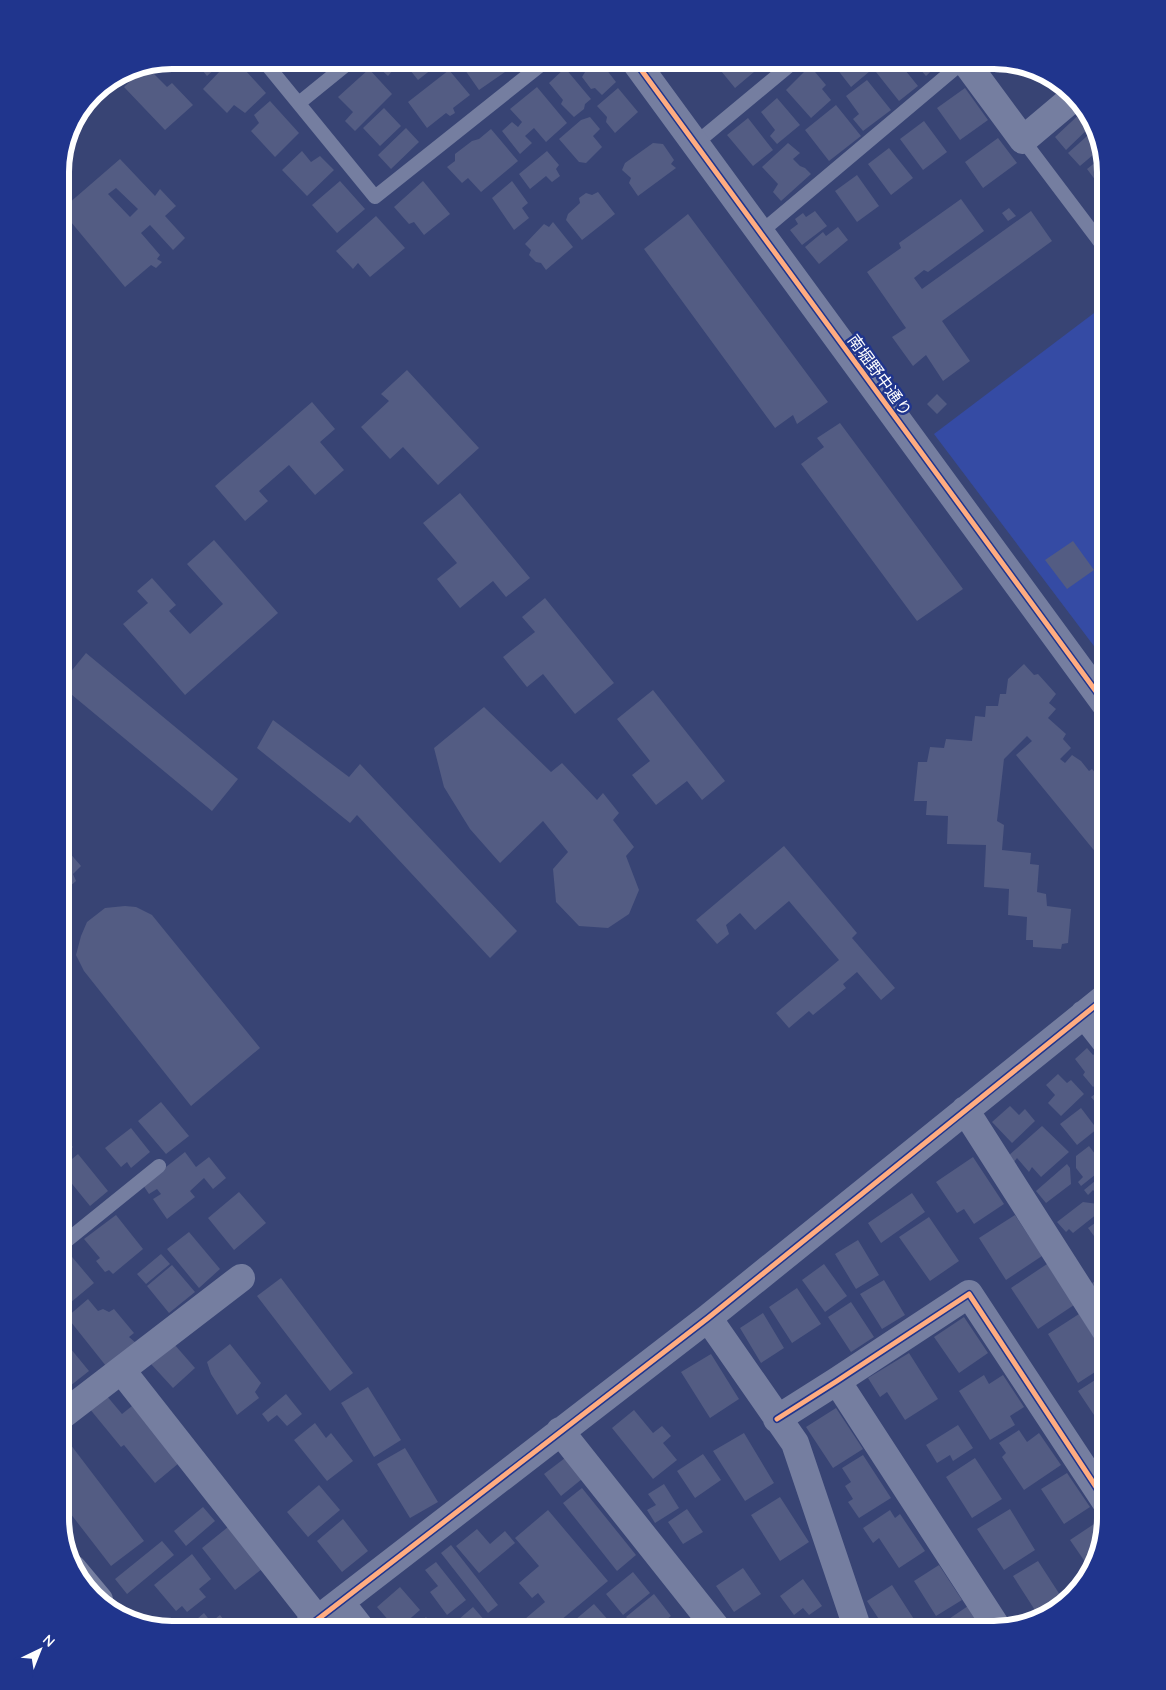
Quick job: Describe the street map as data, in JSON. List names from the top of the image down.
{
  "streets": {
    "street": ["南堀野中通り"]
  },
  "north": "top right"
}
